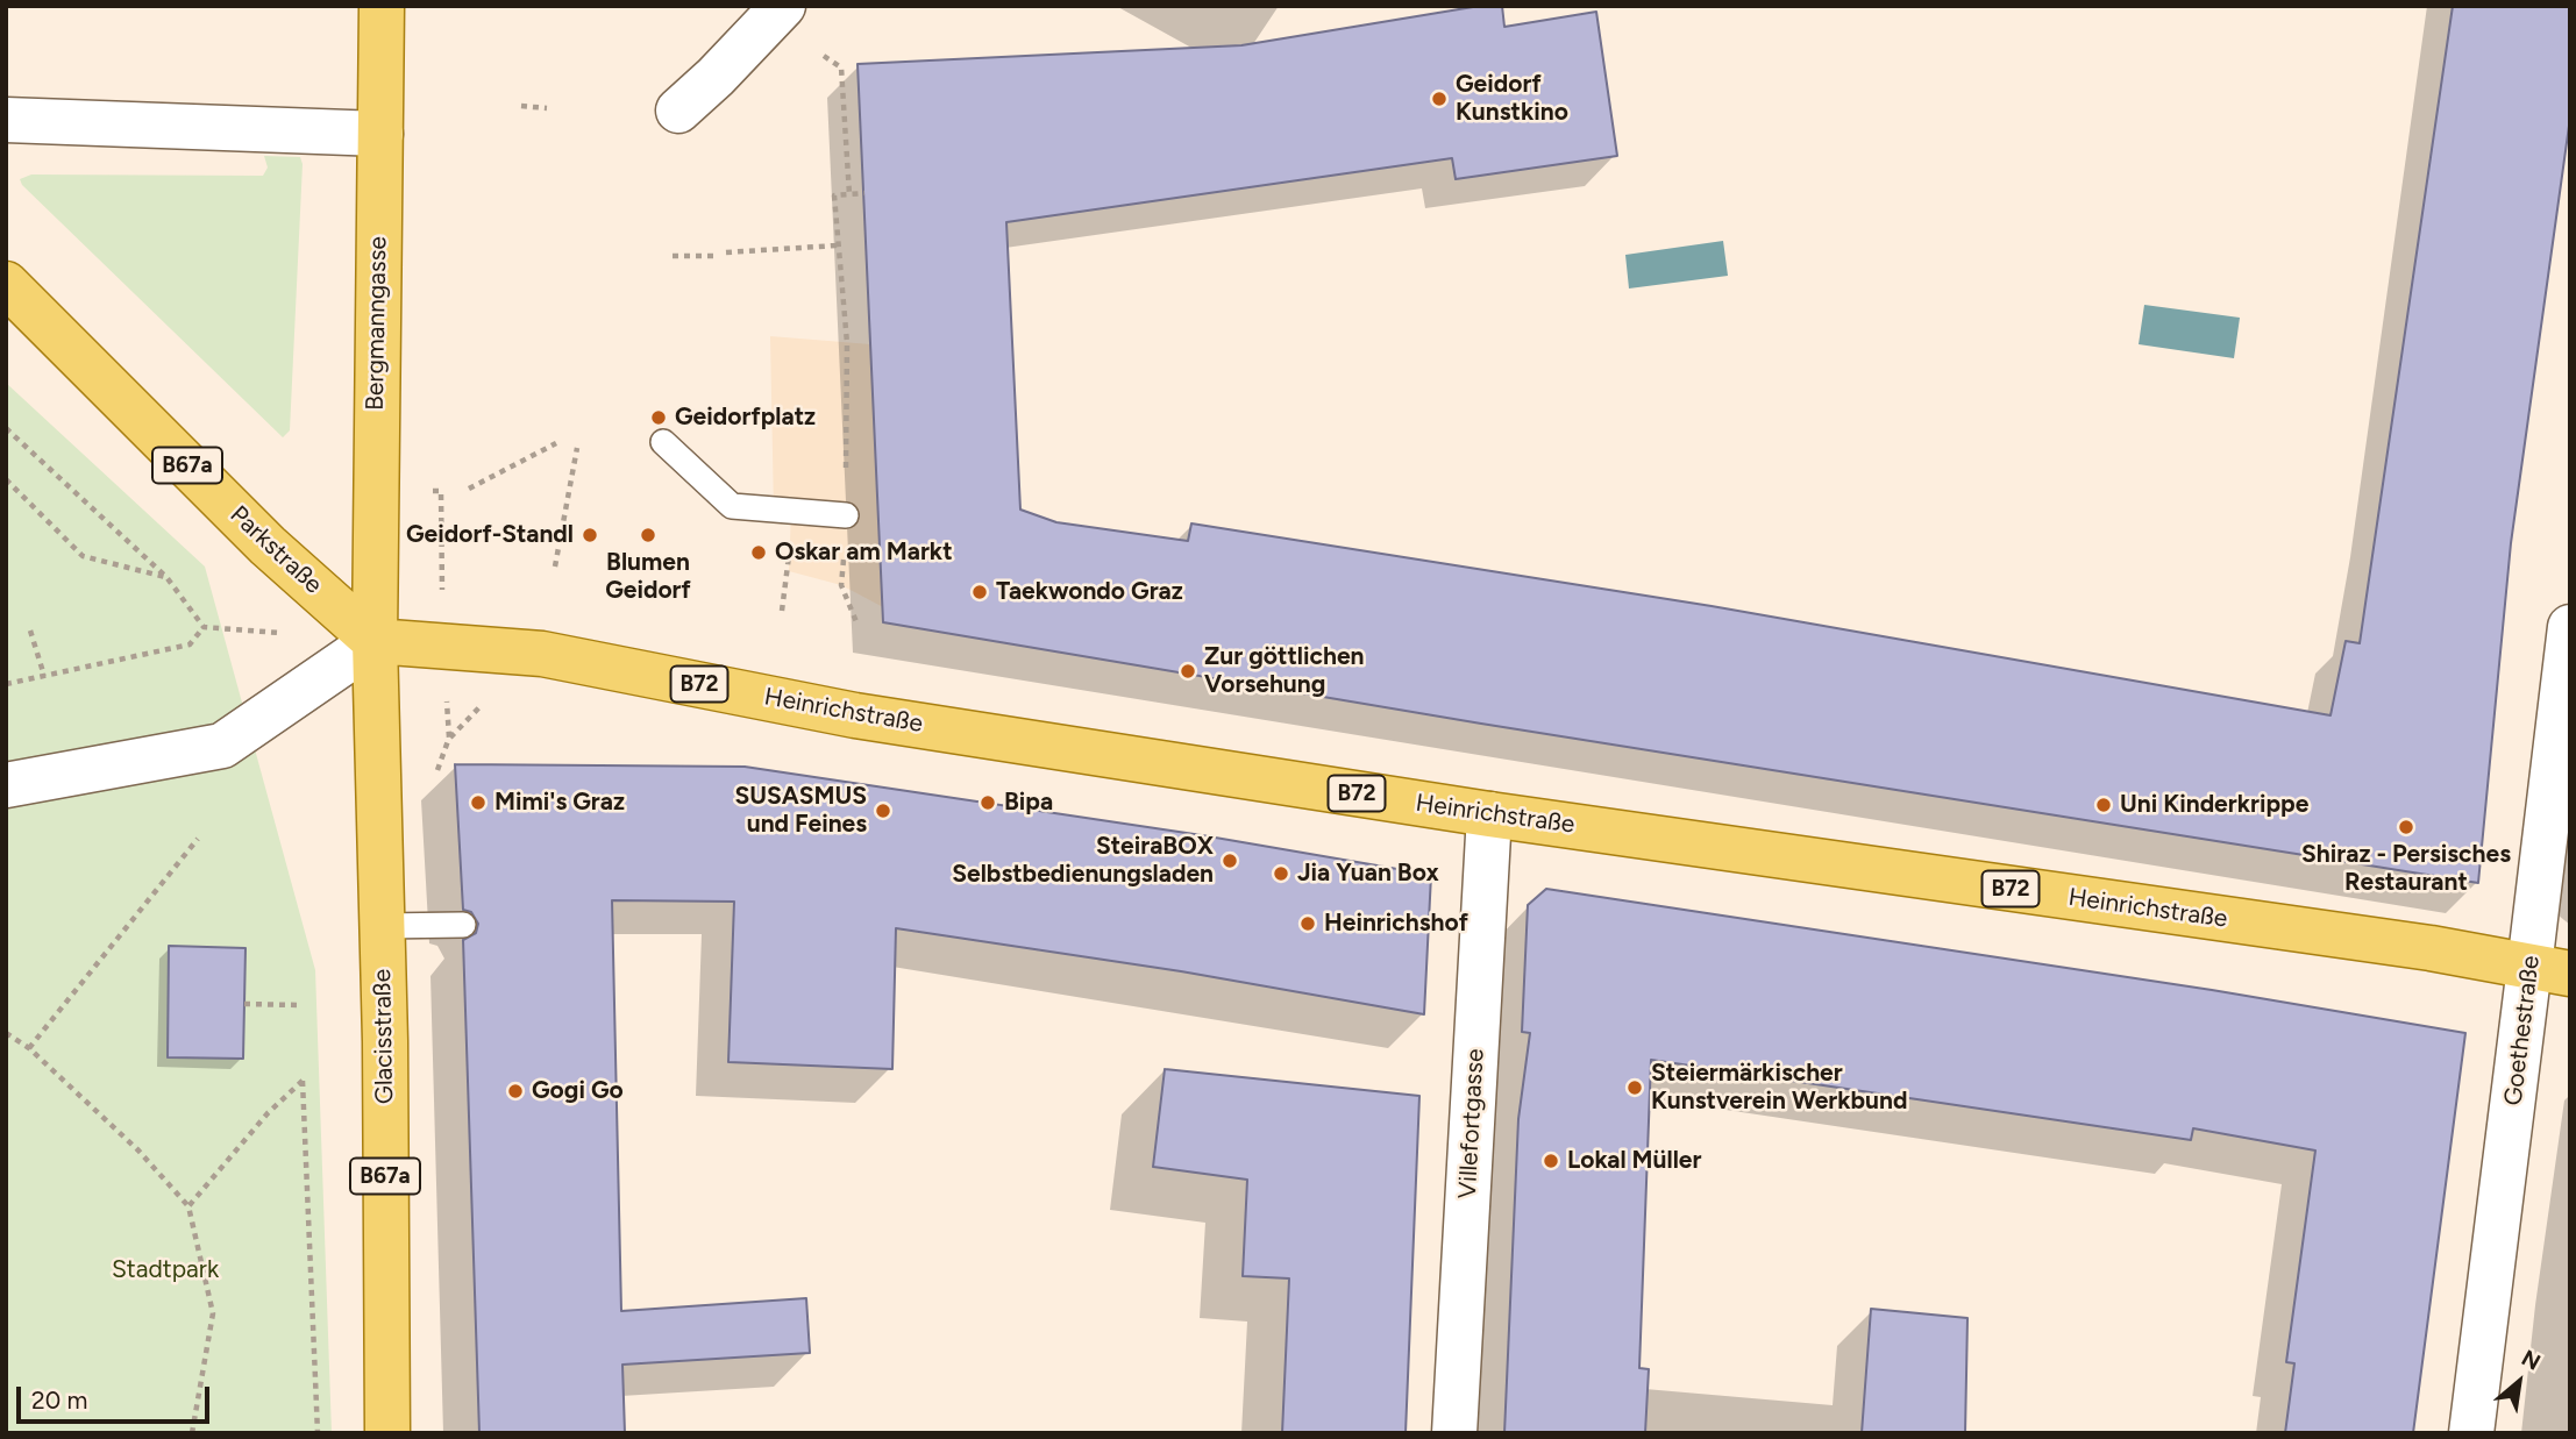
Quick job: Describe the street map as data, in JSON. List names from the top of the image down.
{
  "streets": {
    "main road": [
      "Bergmanngasse",
      "B67a",
      "Parkstraße",
      "B72",
      "Heinrichstraße",
      "Glacisstraße"
    ],
    "street": ["Goethestraße", "Villefortgasse"]
  },
  "crossings": [
    ["Bergmanngasse", "Parkstraße"],
    ["Bergmanngasse", "Heinrichstraße"],
    ["Bergmanngasse", "Glacisstraße"],
    ["Parkstraße", "Heinrichstraße"],
    ["Parkstraße", "Glacisstraße"],
    ["Heinrichstraße", "Goethestraße"],
    ["Heinrichstraße", "Glacisstraße"],
    ["Heinrichstraße", "Villefortgasse"]
  ],
  "parks": ["Stadtpark"],
  "places": [
    "Geidorf Kunstkino",
    "Geidorfplatz",
    "Geidorf-Standl",
    "Blumen Geidorf",
    "Oskar am Markt",
    "Taekwondo Graz",
    "Zur göttlichen Vorsehung",
    "Mimi's Graz",
    "Bipa",
    "Uni Kinderkrippe",
    "SUSASMUS und Feines",
    "Shiraz - Persisches Restaurant",
    "SteiraBOX Selbstbedienungsladen",
    "Jia Yuan Box",
    "Heinrichshof",
    "Steiermärkischer Kunstverein Werkbund",
    "Gogi Go",
    "Lokal Müller"
  ],
  "scale_bar": "20 m",
  "north": "top right"
}
